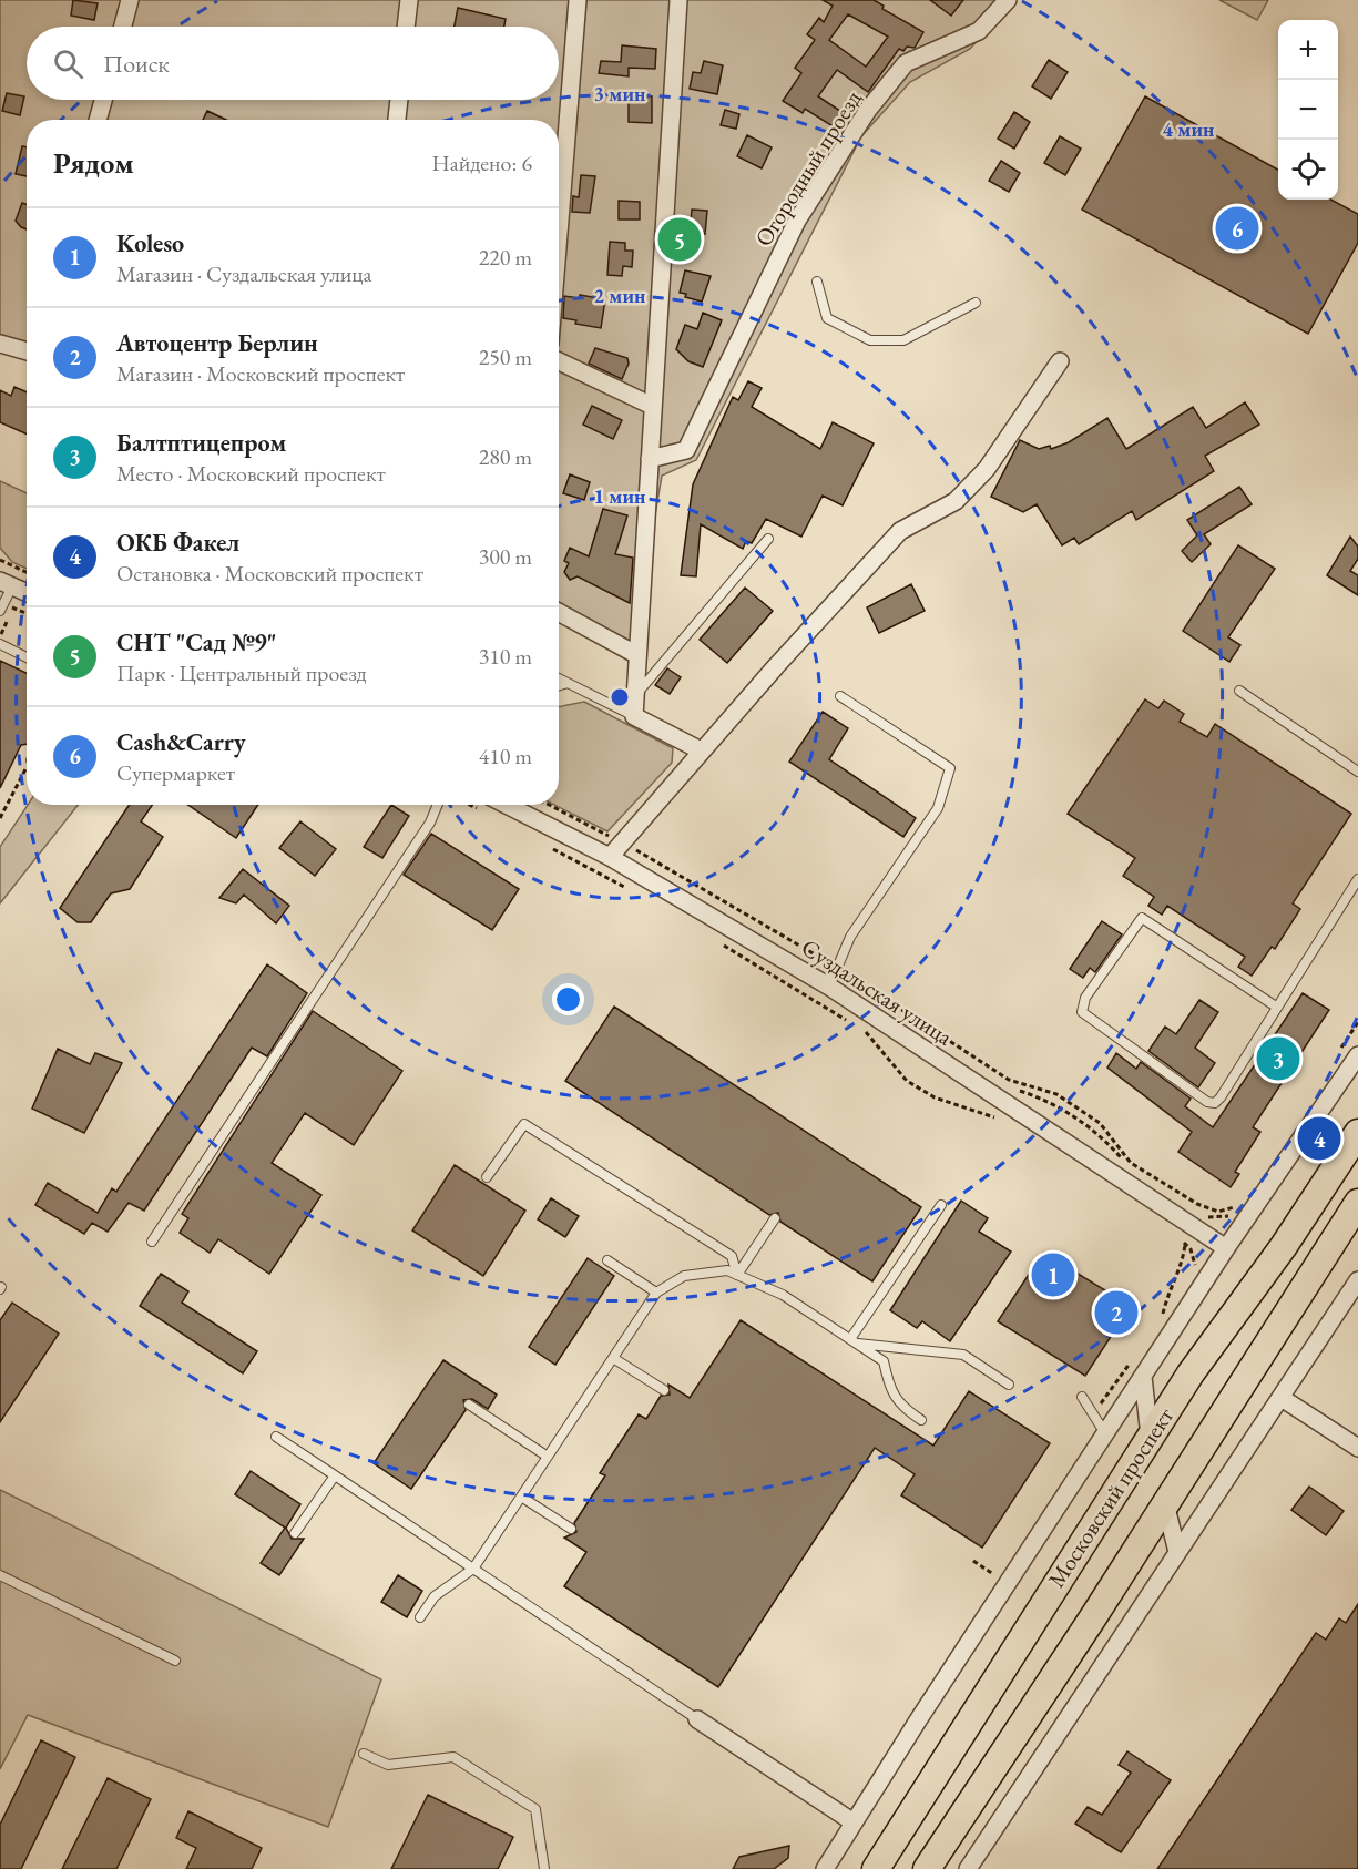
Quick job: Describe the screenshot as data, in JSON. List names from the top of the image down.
{
  "streets": {
    "main road": ["Московский проспект"],
    "street": ["Огородный проезд", "Суздальская улица"]
  },
  "crossings": [
    ["Суздальская улица", "Московский проспект"]
  ],
  "page": {
    "map_buttons": ["+", "−"],
    "search": "Поиск",
    "heading": ["Рядом", "Найдено: 6"],
    "pins": [
      "6",
      "5",
      "3",
      "4",
      "1",
      "2"
    ],
    "list": [
      {
        "mark": "1",
        "name": "Koleso",
        "note": "Магазин · Суздальская улица",
        "value": "220 m"
      },
      {
        "mark": "2",
        "name": "Автоцентр Берлин",
        "note": "Магазин · Московский проспект",
        "value": "250 m"
      },
      {
        "mark": "3",
        "name": "Балтптицепром",
        "note": "Место · Московский проспект",
        "value": "280 m"
      },
      {
        "mark": "4",
        "name": "ОКБ Факел",
        "note": "Остановка · Московский проспект",
        "value": "300 m"
      },
      {
        "mark": "5",
        "name": "СНТ \"Сад №9\"",
        "note": "Парк · Центральный проезд",
        "value": "310 m"
      },
      {
        "mark": "6",
        "name": "Cash&Carry",
        "note": "Супермаркет",
        "value": "410 m"
      }
    ]
  },
  "rings": [
    "3 мин",
    "4 мин",
    "2 мин",
    "1 мин"
  ]
}
